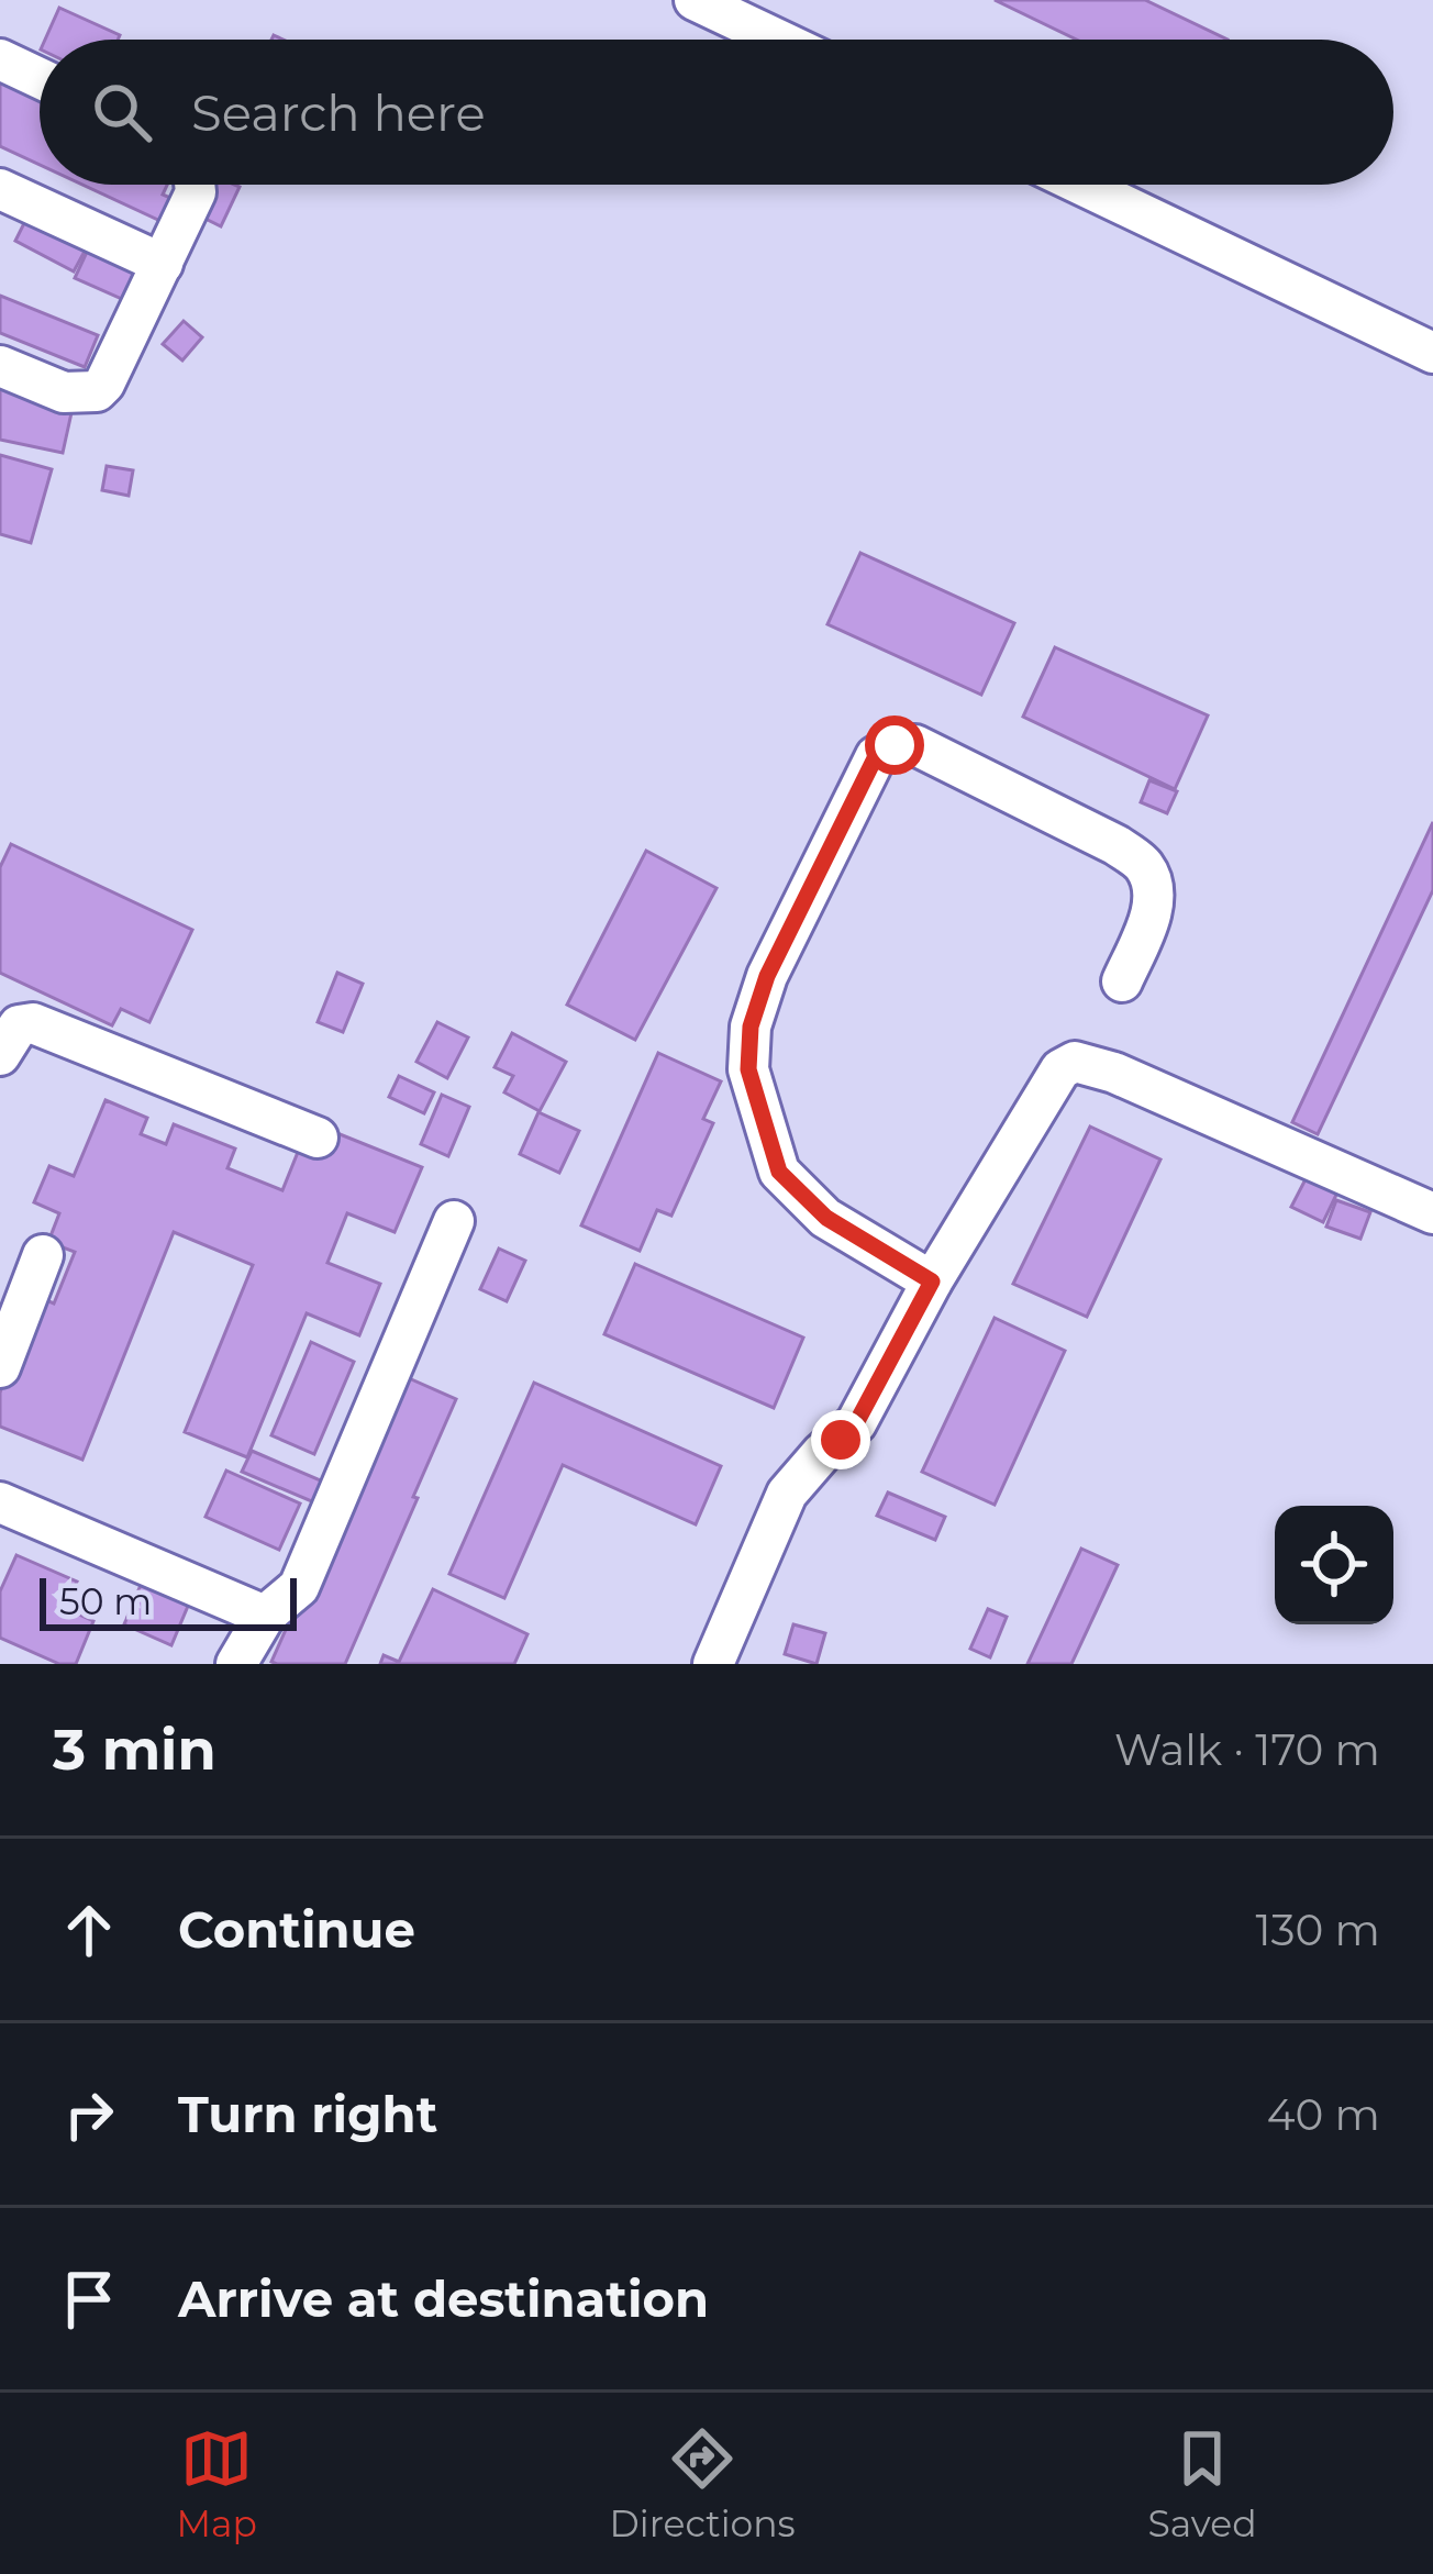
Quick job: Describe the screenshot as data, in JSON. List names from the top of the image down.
{
  "scale_bar": "50 m",
  "page": {
    "search": "Search here",
    "scale": "50 m",
    "heading": ["3 min", "Walk · 170 m"],
    "list": [
      ["Continue", "130 m"],
      ["Turn right", "40 m"],
      "Arrive at destination"
    ],
    "nav": ["Map", "Directions", "Saved"]
  }
}
